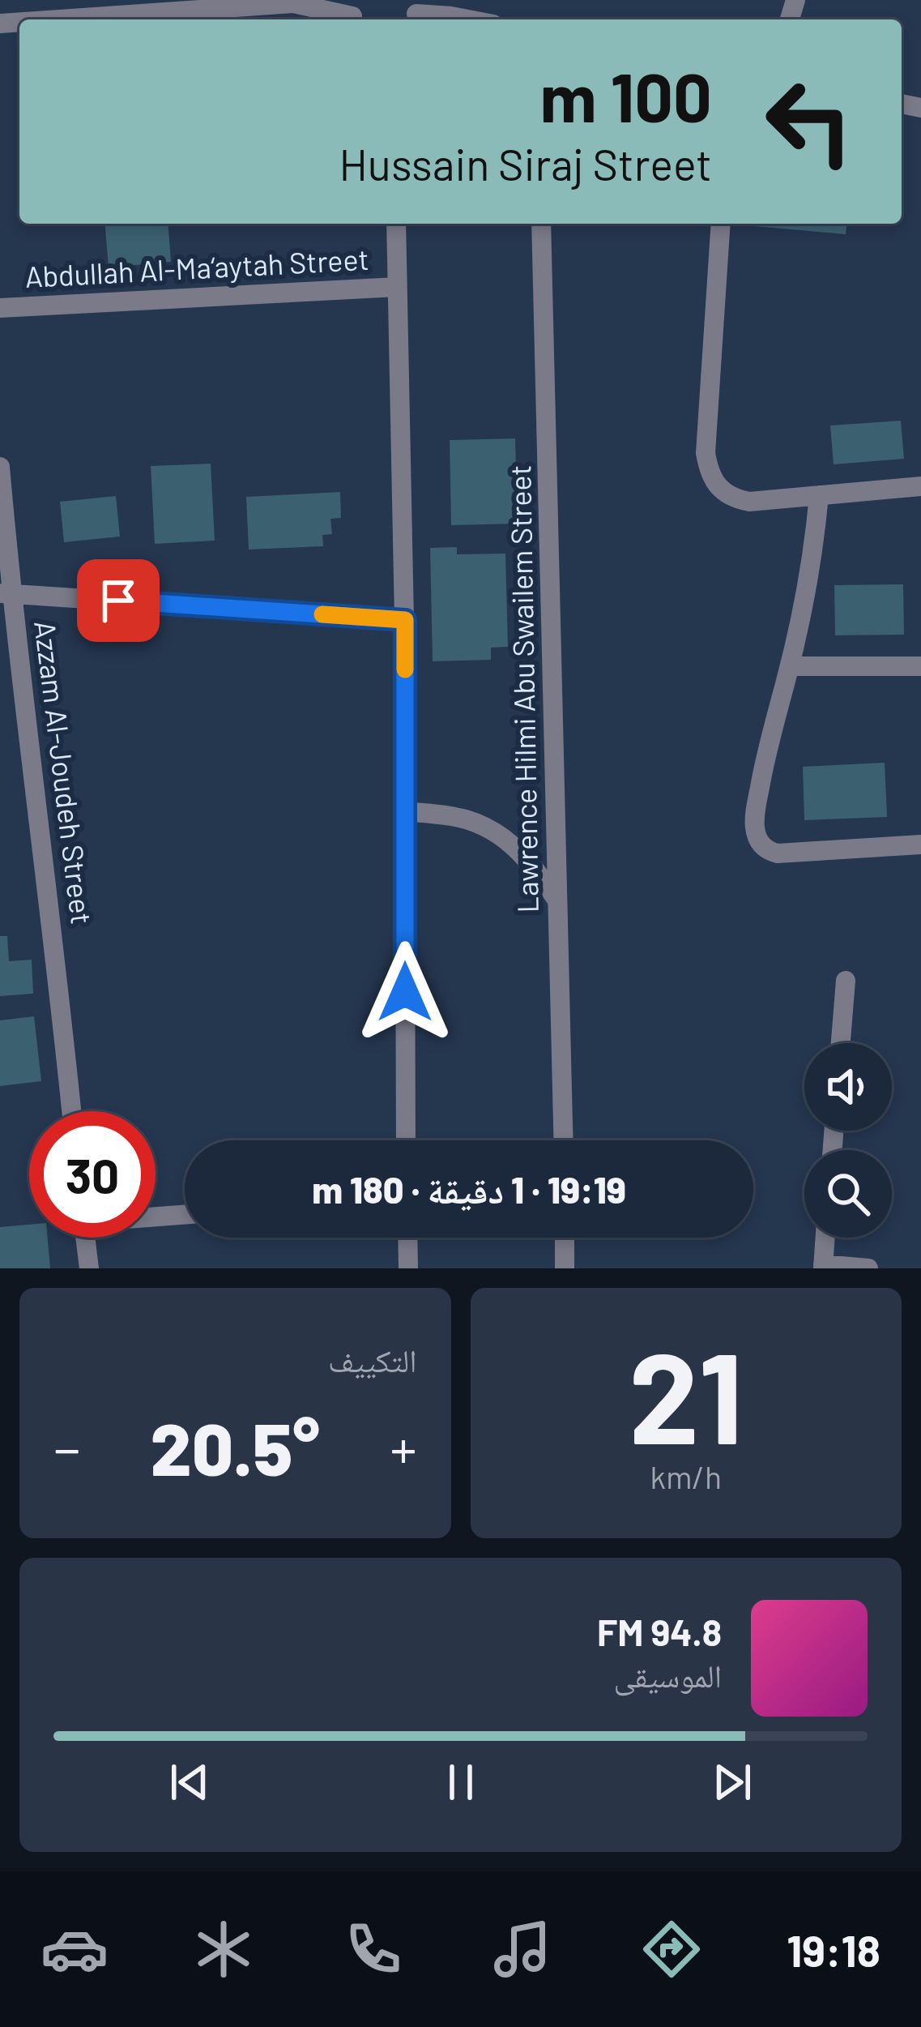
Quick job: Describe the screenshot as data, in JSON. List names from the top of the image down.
{
  "streets": {
    "street": ["Abdullah Al-Ma‘aytah Street", "Lawrence Hilmi Abu Swailem Street", "Azzam Al-Joudeh Street"]
  },
  "page": {
    "turn": ["100 m", "Hussain Siraj Street"],
    "limit": "30",
    "trip": "19:19 · 1 دقيقة · 180 m",
    "tile": [
      ["21", "km/h"],
      "التكييف"
    ],
    "heat": ["−", "20.5°", "+"],
    "song": ["94.8 FM", "الموسيقى"],
    "tabs": "19:18"
  }
}
